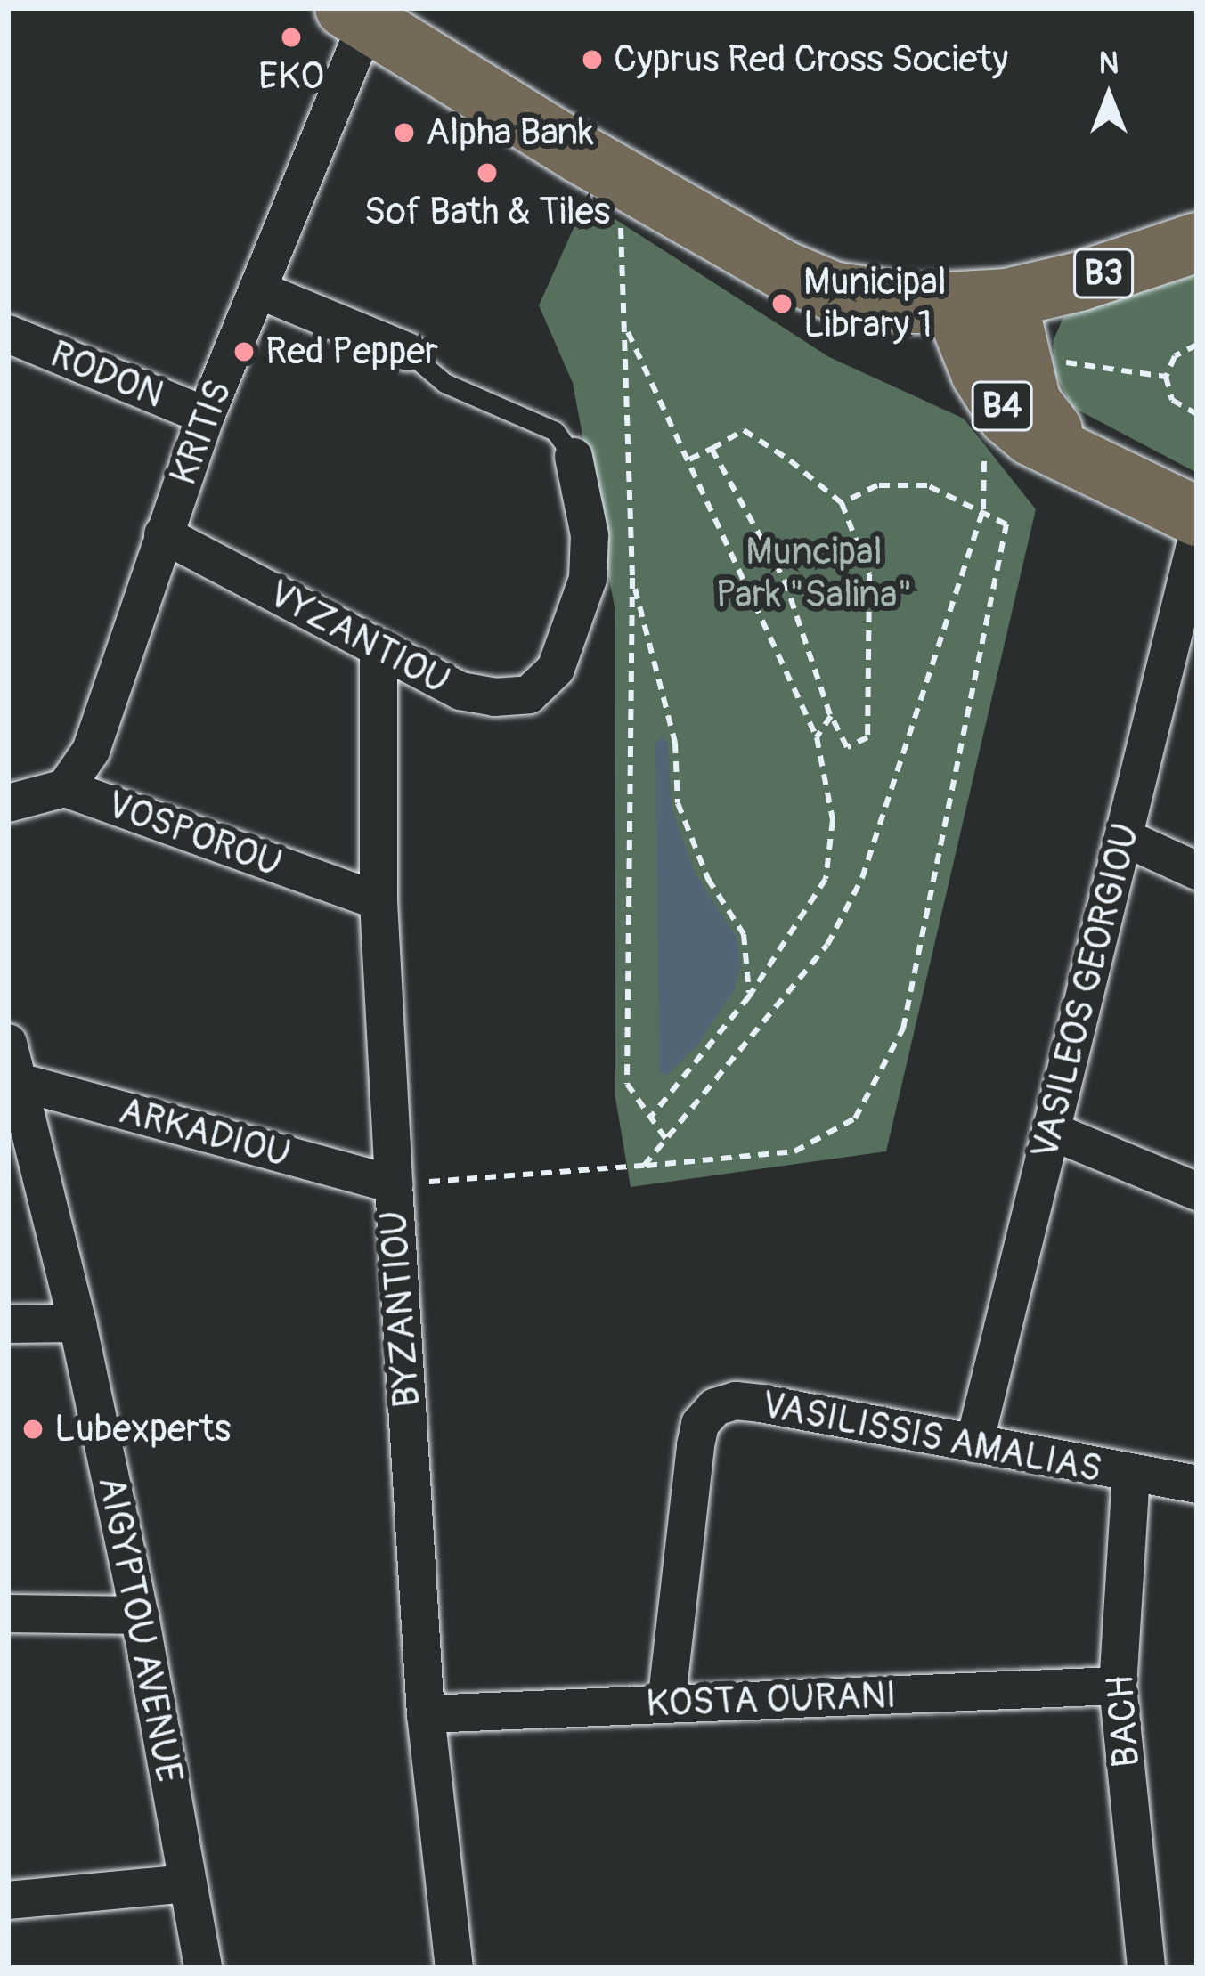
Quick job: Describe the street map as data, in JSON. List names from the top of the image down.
{
  "streets": {
    "main road": ["B3", "B4"],
    "street": [
      "RODON",
      "KRITIS",
      "VYZANTIOU",
      "VOSPOROU",
      "VASILEOS GEORGIOU",
      "ARKADIOU",
      "BYZANTIOU",
      "VASILISSIS AMALIAS",
      "AIGYPTOU AVENUE",
      "KOSTA OURANI",
      "BACH"
    ]
  },
  "crossings": [
    ["B3", "B4"],
    ["RODON", "KRITIS"],
    ["KRITIS", "VYZANTIOU"],
    ["KRITIS", "VOSPOROU"],
    ["VYZANTIOU", "BYZANTIOU"],
    ["VOSPOROU", "BYZANTIOU"],
    ["VASILEOS GEORGIOU", "VASILISSIS AMALIAS"],
    ["ARKADIOU", "BYZANTIOU"],
    ["ARKADIOU", "AIGYPTOU AVENUE"],
    ["BYZANTIOU", "KOSTA OURANI"],
    ["VASILISSIS AMALIAS", "KOSTA OURANI"],
    ["VASILISSIS AMALIAS", "BACH"],
    ["KOSTA OURANI", "BACH"]
  ],
  "parks": ["Muncipal Park \"Salina\""],
  "places": [
    "EKO",
    "Cyprus Red Cross Society",
    "Alpha Bank",
    "Sof Bath & Tiles",
    "Municipal Library 1",
    "Red Pepper",
    "Lubexperts"
  ],
  "north": "top"
}
